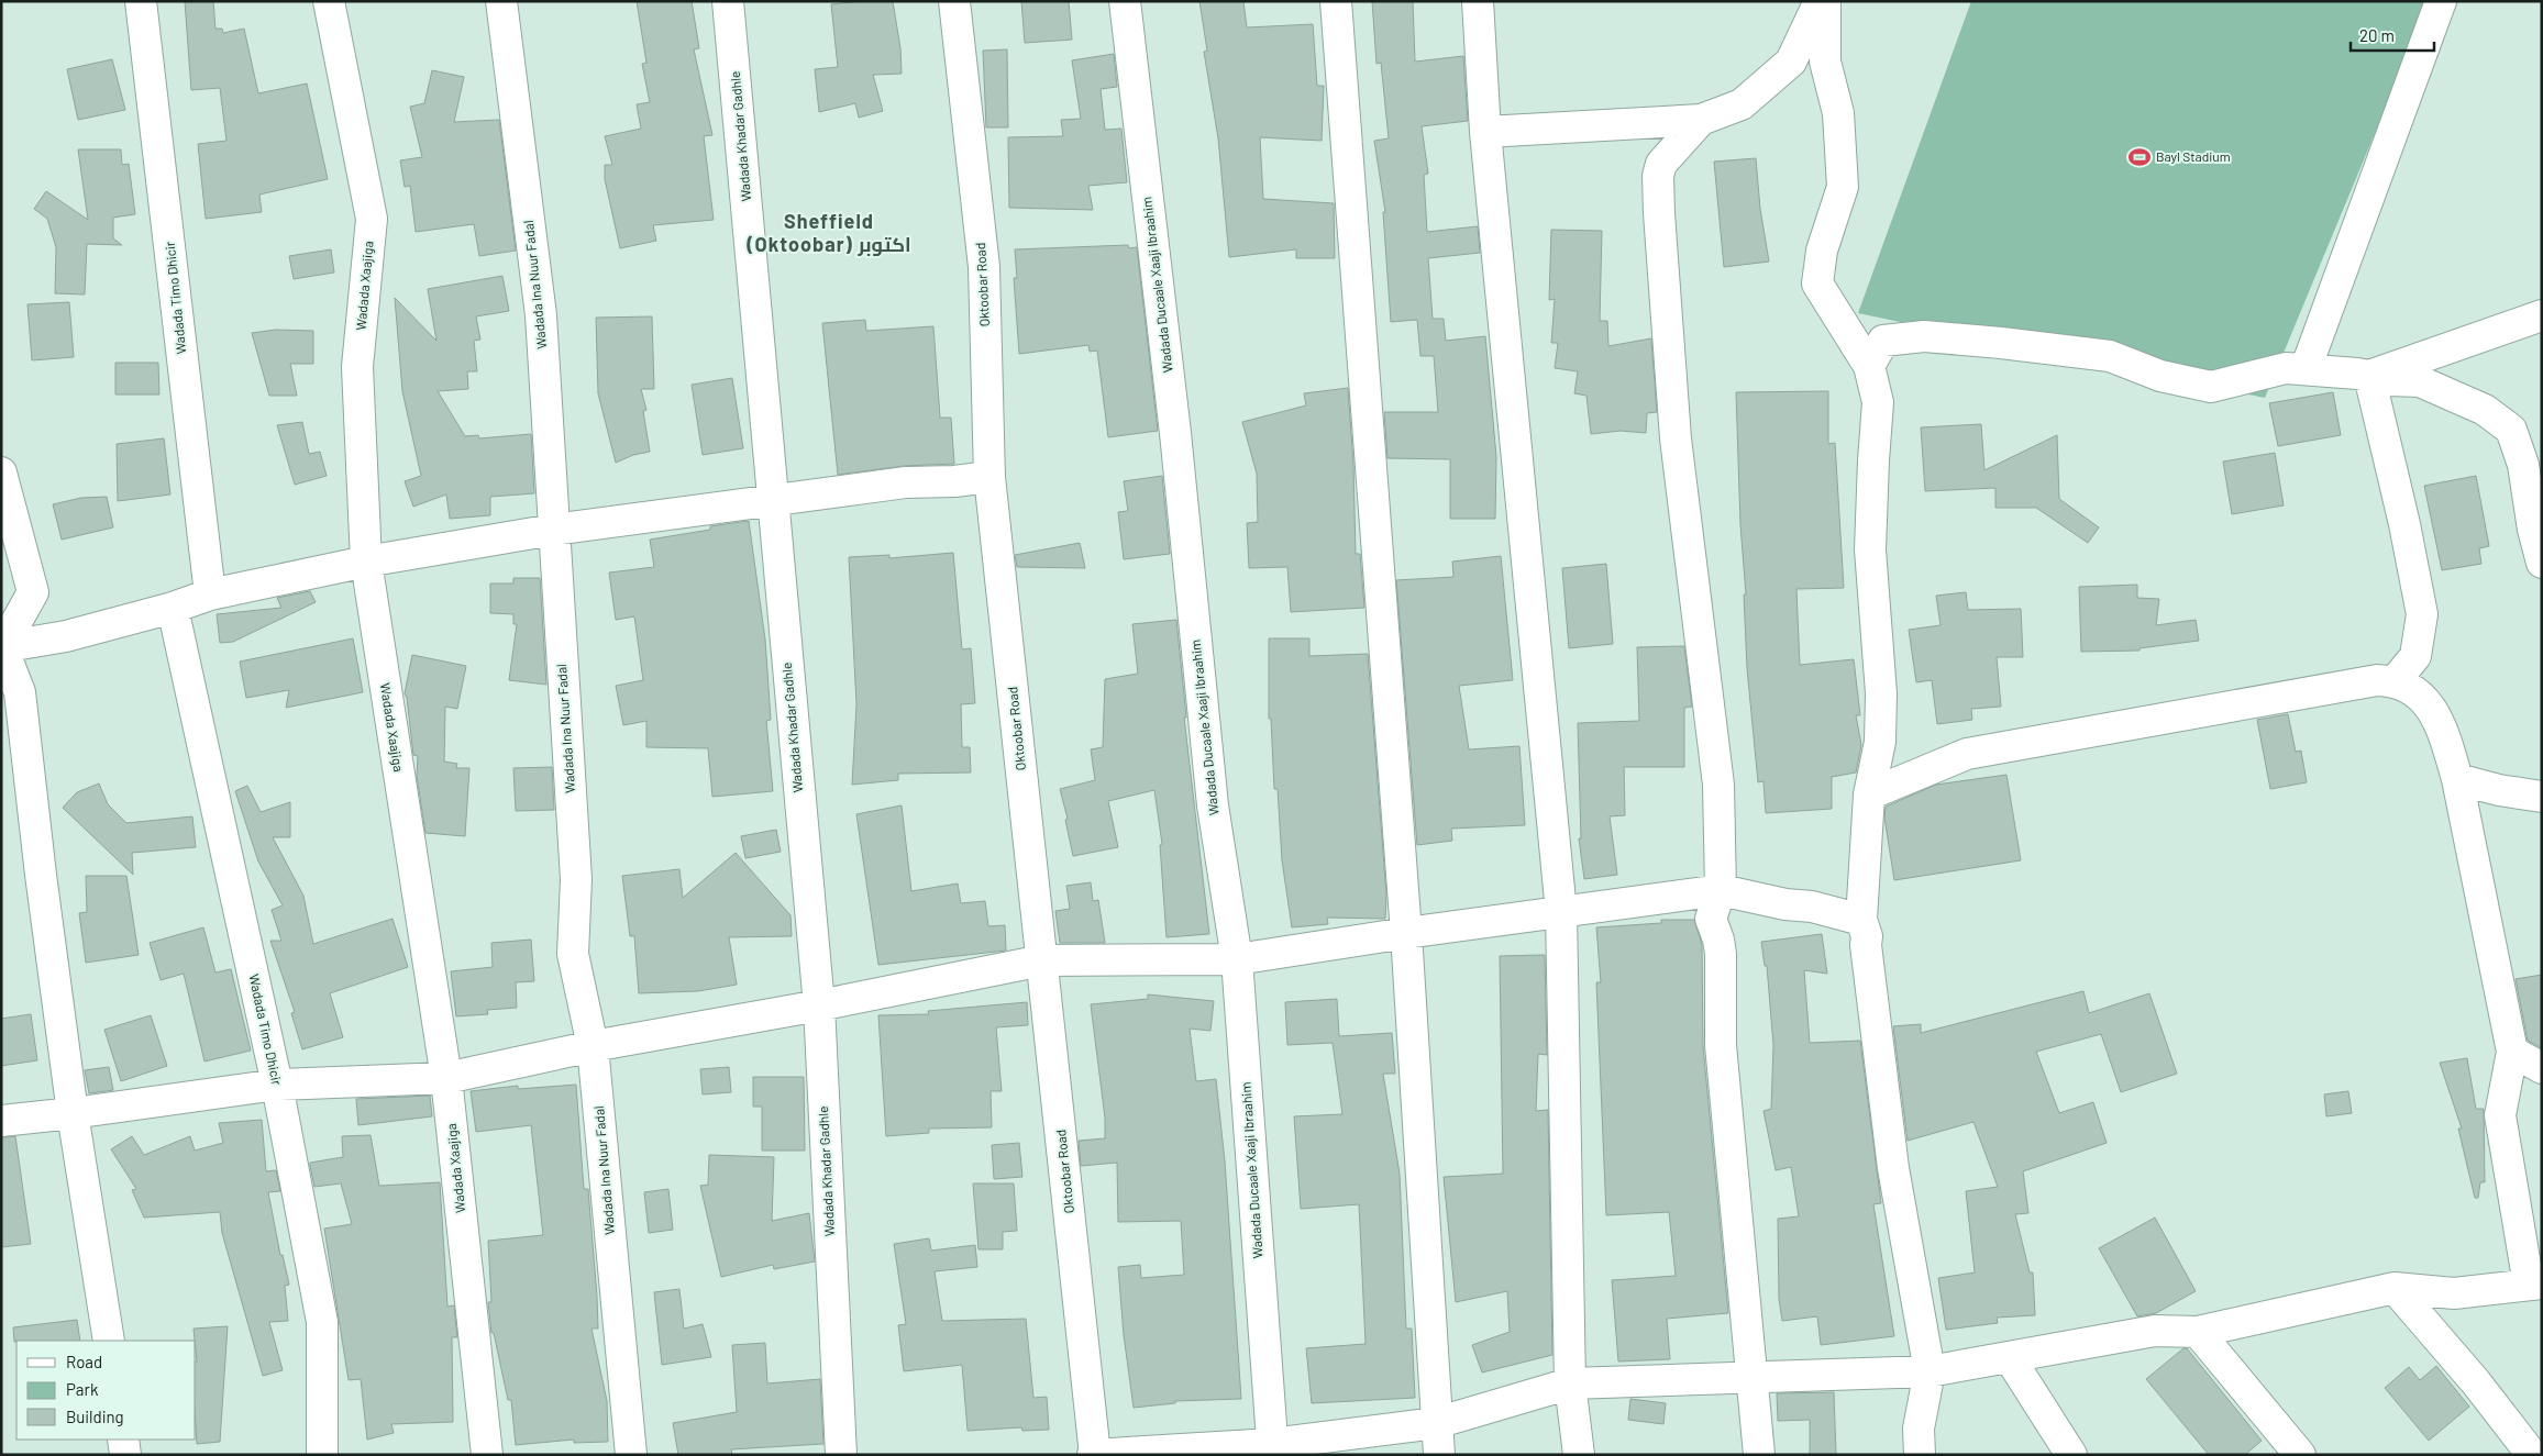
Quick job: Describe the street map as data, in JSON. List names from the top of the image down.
{
  "streets": {
    "street": [
      "Wadada Khadar Gadhle",
      "Wadada Ina Nuur Fadal",
      "Oktoobar Road",
      "Wadada Ducaale Xaaji Ibraahim",
      "Wadada Xaajiga",
      "Wadada Timo Dhicir"
    ]
  },
  "districts": ["Sheffield (Oktoobar) اكتوبر"],
  "places": {
    "sports": ["Bayl Stadium"]
  },
  "legend": ["Road", "Park", "Building"],
  "scale_bar": "20 m"
}
